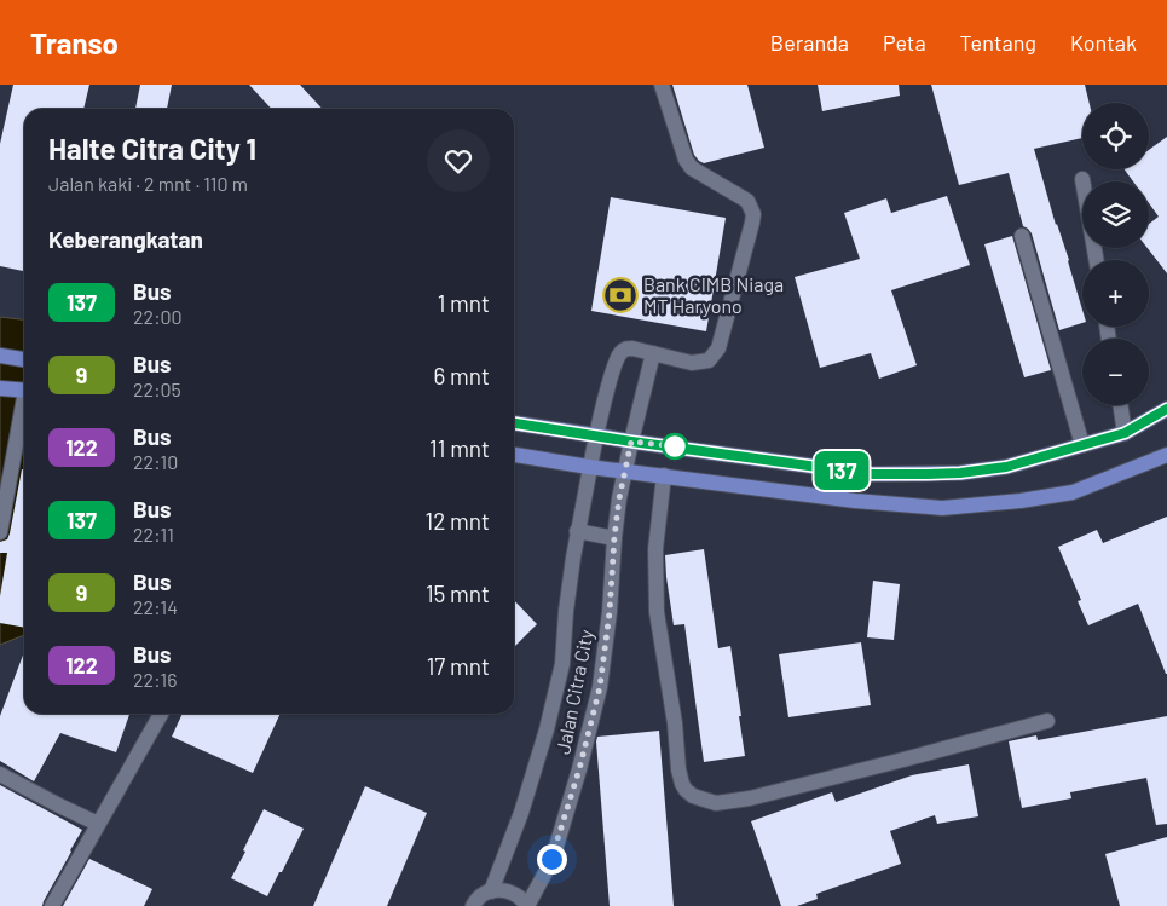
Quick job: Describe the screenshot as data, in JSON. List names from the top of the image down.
{
  "streets": {
    "street": ["Jalan Citra City"]
  },
  "places": {
    "bank": ["Bank CIMB Niaga MT Haryono"]
  },
  "lines": ["bus line 137"],
  "page": {
    "header": "Transo",
    "nav": [
      "Beranda",
      "Peta",
      "Tentang",
      "Kontak"
    ],
    "on_map": "137",
    "map_buttons": ["+", "−"],
    "heading": [
      ["Halte Citra City 1", "Jalan kaki · 2 mnt · 110 m"],
      "Keberangkatan"
    ],
    "list": [
      {
        "mark": "137",
        "name": "Bus",
        "note": "22:00",
        "value": "1 mnt"
      },
      {
        "mark": "9",
        "name": "Bus",
        "note": "22:05",
        "value": "6 mnt"
      },
      {
        "mark": "122",
        "name": "Bus",
        "note": "22:10",
        "value": "11 mnt"
      },
      {
        "mark": "137",
        "name": "Bus",
        "note": "22:11",
        "value": "12 mnt"
      },
      {
        "mark": "9",
        "name": "Bus",
        "note": "22:14",
        "value": "15 mnt"
      },
      {
        "mark": "122",
        "name": "Bus",
        "note": "22:16",
        "value": "17 mnt"
      }
    ]
  }
}
